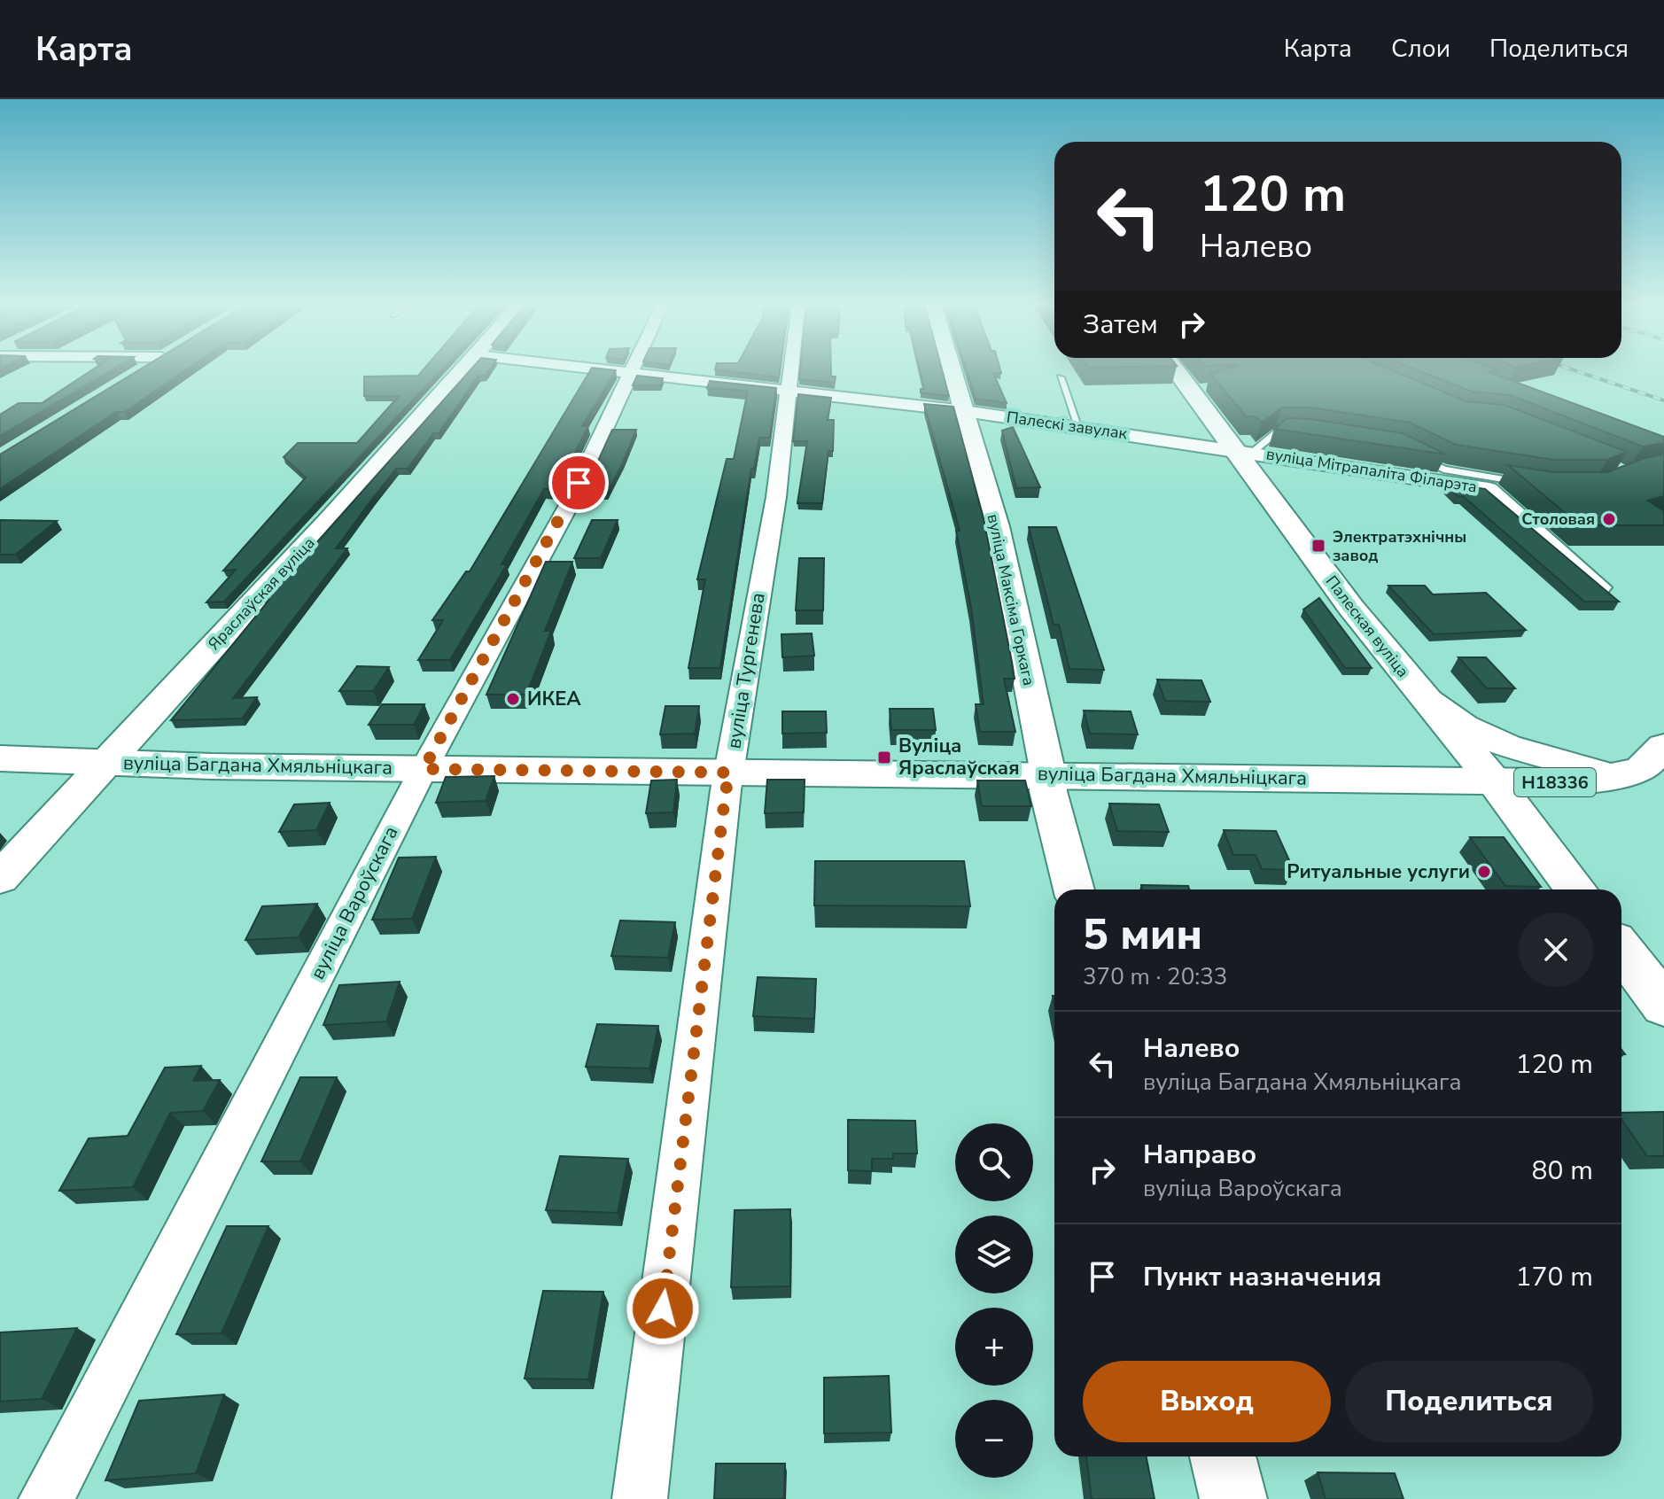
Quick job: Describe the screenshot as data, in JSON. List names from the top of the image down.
{
  "streets": {
    "main road": ["Палеская вуліца", "вуліца Багдана Хмяльніцкага", "Н18336"],
    "street": [
      "Палескі завулак",
      "вуліца Мітрапаліта Філарэта",
      "Яраслаўская вуліца",
      "вуліца Максіма Горкага",
      "вуліца Тургенева",
      "вуліца Вароўскага"
    ]
  },
  "crossings": [
    ["Палескі завулак", "вуліца Мітрапаліта Філарэта"],
    ["Палескі завулак", "вуліца Максіма Горкага"],
    ["Палескі завулак", "Палеская вуліца"],
    ["Палескі завулак", "вуліца Тургенева"],
    ["Палескі завулак", "вуліца Вароўскага"],
    ["вуліца Мітрапаліта Філарэта", "Палеская вуліца"],
    ["Яраслаўская вуліца", "вуліца Багдана Хмяльніцкага"],
    ["вуліца Максіма Горкага", "вуліца Багдана Хмяльніцкага"],
    ["Палеская вуліца", "вуліца Багдана Хмяльніцкага"],
    ["Палеская вуліца", "Н18336"],
    ["вуліца Тургенева", "вуліца Багдана Хмяльніцкага"],
    ["вуліца Багдана Хмяльніцкага", "Н18336"],
    ["вуліца Багдана Хмяльніцкага", "вуліца Вароўскага"]
  ],
  "places": {
    "other": ["Столовая", "ИКЕА", "Ритуальные услуги"],
    "transit": ["Электратэхнічны завод", "Вуліца Яраслаўская"]
  },
  "page": {
    "header": "Карта",
    "nav": ["Карта", "Слои", "Поделиться"],
    "turn": ["120 m", "Налево"],
    "then": "Затем",
    "heading": ["5 мин", "370 m · 20:33"],
    "list": [
      {
        "name": "Налево",
        "note": "вуліца Багдана Хмяльніцкага",
        "value": "120 m"
      },
      {
        "name": "Направо",
        "note": "вуліца Вароўскага",
        "value": "80 m"
      },
      {
        "name": "Пункт назначения",
        "value": "170 m"
      }
    ],
    "map_buttons": ["+", "−"],
    "buttons": ["Выход", "Поделиться"]
  }
}
